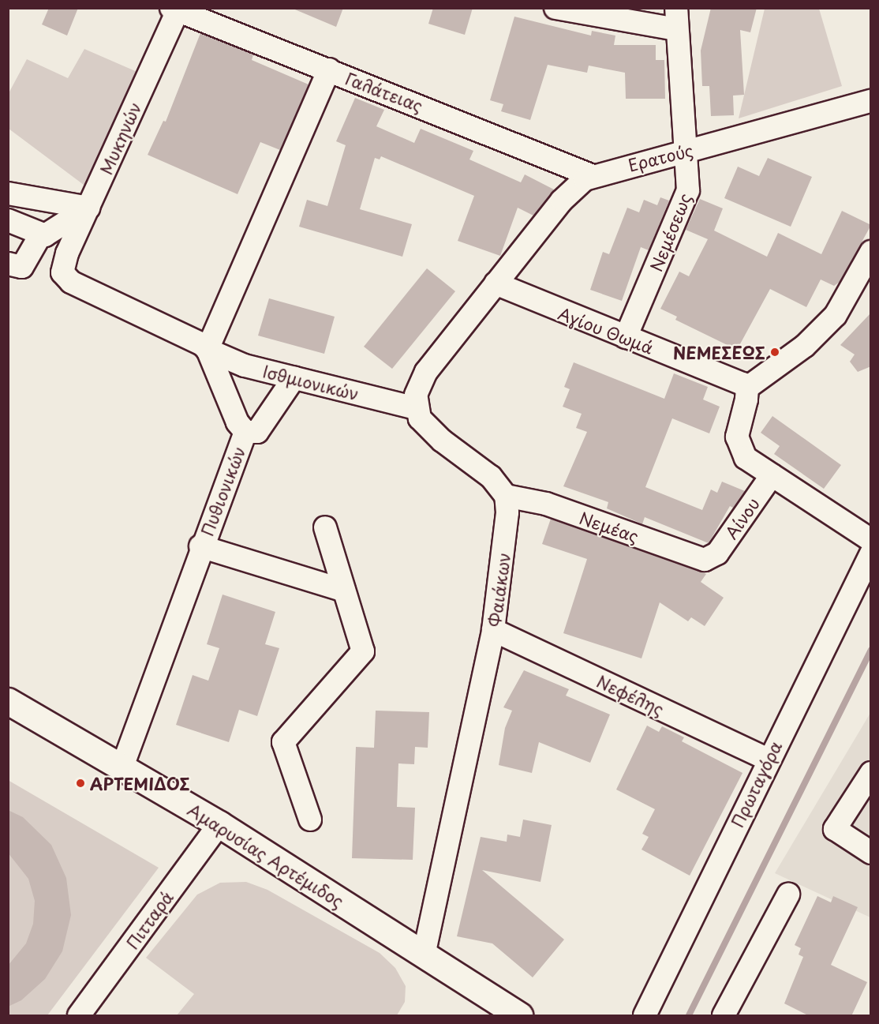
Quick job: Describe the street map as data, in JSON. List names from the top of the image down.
{
  "streets": {
    "main road": ["Αμαρυσίας Αρτέμιδος"],
    "street": [
      "Γαλάτειας",
      "Μυκηνών",
      "Ερατούς",
      "Νεμέσεως",
      "Αγίου Θωμά",
      "Ισθμιονικών",
      "Πυθιονικών",
      "Αίνου",
      "Νεμέας",
      "Φαιάκων",
      "Νεφέλης",
      "Πρωταγόρα",
      "Πιτταρά"
    ]
  },
  "crossings": [
    ["Γαλάτειας", "Μυκηνών"],
    ["Γαλάτειας", "Ερατούς"],
    ["Μυκηνών", "Πυθιονικών"],
    ["Ερατούς", "Νεμέσεως"],
    ["Ερατούς", "Αγίου Θωμά"],
    ["Νεμέσεως", "Αγίου Θωμά"],
    ["Ισθμιονικών", "Πυθιονικών"],
    ["Πυθιονικών", "Αμαρυσίας Αρτέμιδος"],
    ["Αίνου", "Νεμέας"],
    ["Νεμέας", "Φαιάκων"],
    ["Φαιάκων", "Νεφέλης"],
    ["Φαιάκων", "Αμαρυσίας Αρτέμιδος"],
    ["Νεφέλης", "Πρωταγόρα"],
    ["Αμαρυσίας Αρτέμιδος", "Πιτταρά"]
  ],
  "places": ["ΝΕΜΕΣΕΩΣ", "ΑΡΤΕΜΙΔΟΣ"]
}
